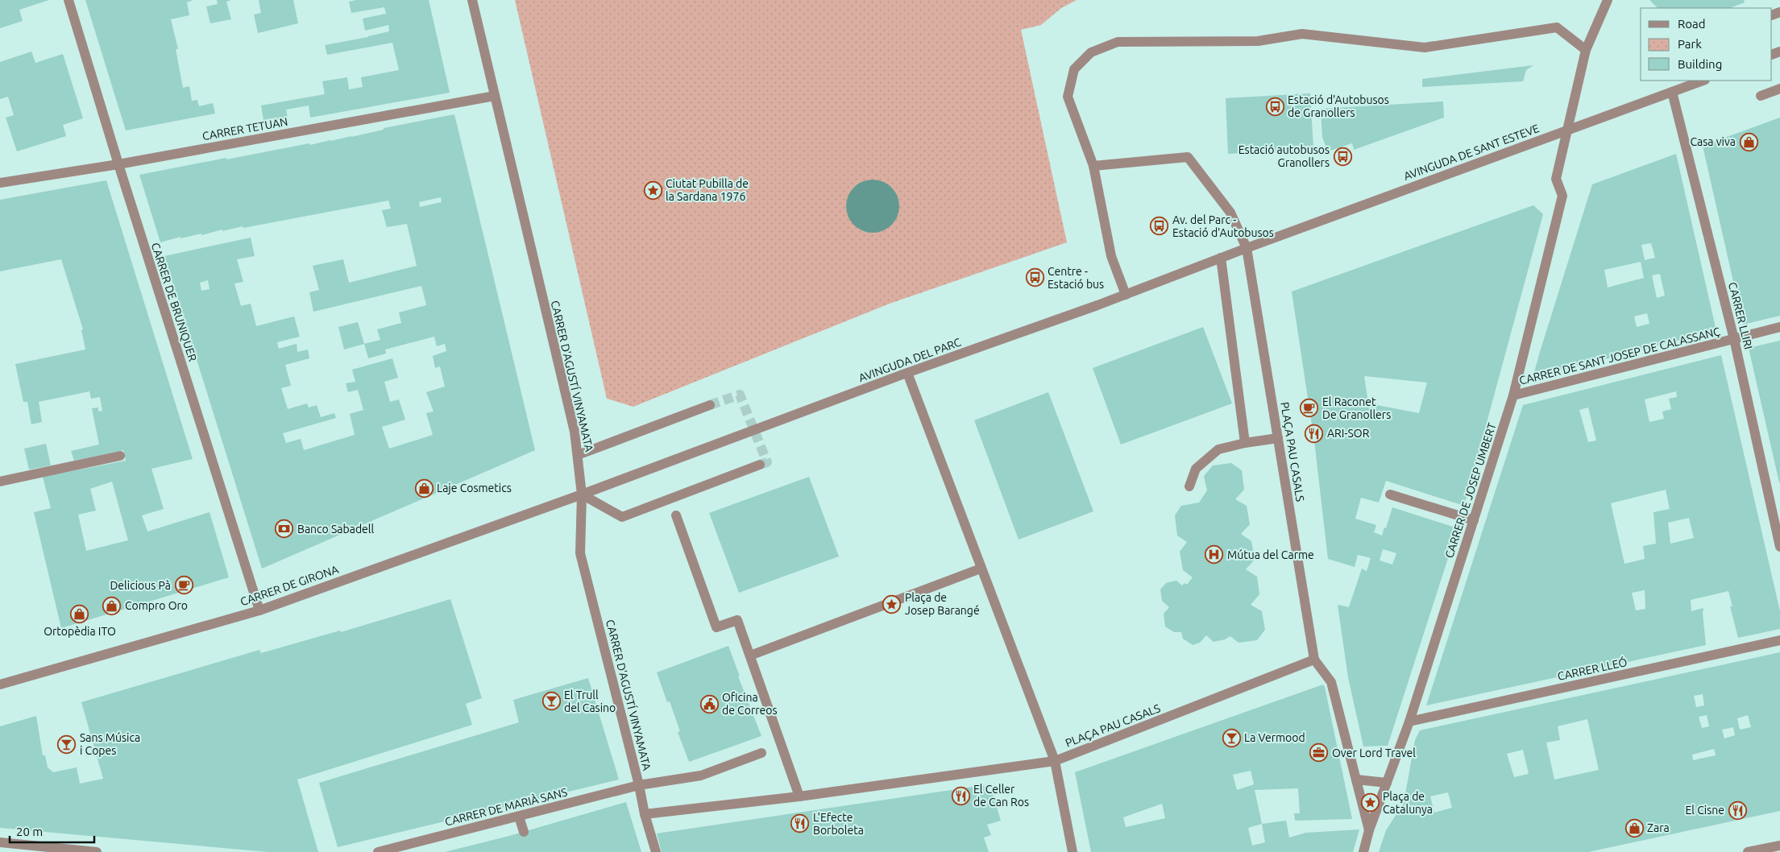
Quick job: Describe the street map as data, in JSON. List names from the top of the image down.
{
  "streets": {
    "street": [
      "CARRER TETUAN",
      "AVINGUDA DE SANT ESTEVE",
      "CARRER DE BRUNIQUER",
      "CARRER LLIRI",
      "CARRER DE SANT JOSEP DE CALASSANÇ",
      "AVINGUDA DEL PARC",
      "CARRER D'AGUSTÍ VINYAMATA",
      "PLAÇA PAU CASALS",
      "CARRER DE JOSEP UMBERT",
      "CARRER DE GIRONA",
      "CARRER LLEÓ",
      "CARRER DE MARIÀ SANS"
    ]
  },
  "crossings": [
    ["CARRER TETUAN", "CARRER DE BRUNIQUER"],
    ["CARRER TETUAN", "CARRER D'AGUSTÍ VINYAMATA"],
    ["AVINGUDA DE SANT ESTEVE", "CARRER LLIRI"],
    ["AVINGUDA DE SANT ESTEVE", "AVINGUDA DEL PARC"],
    ["AVINGUDA DE SANT ESTEVE", "PLAÇA PAU CASALS"],
    ["AVINGUDA DE SANT ESTEVE", "CARRER DE JOSEP UMBERT"],
    ["CARRER DE BRUNIQUER", "CARRER DE GIRONA"],
    ["CARRER LLIRI", "CARRER DE SANT JOSEP DE CALASSANÇ"],
    ["CARRER DE SANT JOSEP DE CALASSANÇ", "CARRER DE JOSEP UMBERT"],
    ["AVINGUDA DEL PARC", "CARRER D'AGUSTÍ VINYAMATA"],
    ["AVINGUDA DEL PARC", "PLAÇA PAU CASALS"],
    ["AVINGUDA DEL PARC", "CARRER DE GIRONA"],
    ["CARRER D'AGUSTÍ VINYAMATA", "CARRER DE GIRONA"],
    ["CARRER D'AGUSTÍ VINYAMATA", "CARRER DE MARIÀ SANS"],
    ["CARRER DE JOSEP UMBERT", "CARRER LLEÓ"]
  ],
  "places": {
    "bus stop": [
      "Estació d'Autobusos de Granollers",
      "Estació autobusos Granollers",
      "Av. del Parc - Estació d'Autobusos",
      "Centre - Estació bus"
    ],
    "shop": [
      "Casa viva",
      "Laje Cosmetics",
      "Compro Oro",
      "Ortopèdia ITO",
      "Zara"
    ],
    "place": ["Ciutat Pubilla de la Sardana 1976", "Plaça de Josep Barangé", "Plaça de Catalunya"],
    "cafe": ["El Raconet De Granollers", "Delicious Pà"],
    "restaurant": [
      "ARI-SOR",
      "El Celler de Can Ros",
      "El Cisne",
      "L'Efecte Borboleta"
    ],
    "bank": ["Banco Sabadell"],
    "hospital": ["Mútua del Carme"],
    "bar": ["El Trull del Casino", "La Vermood", "Sans Música i Copes"],
    "public building": ["Oficina de Correos"],
    "office": ["Over Lord Travel"]
  },
  "legend": ["Road", "Park", "Building"],
  "scale_bar": "20 m"
}
